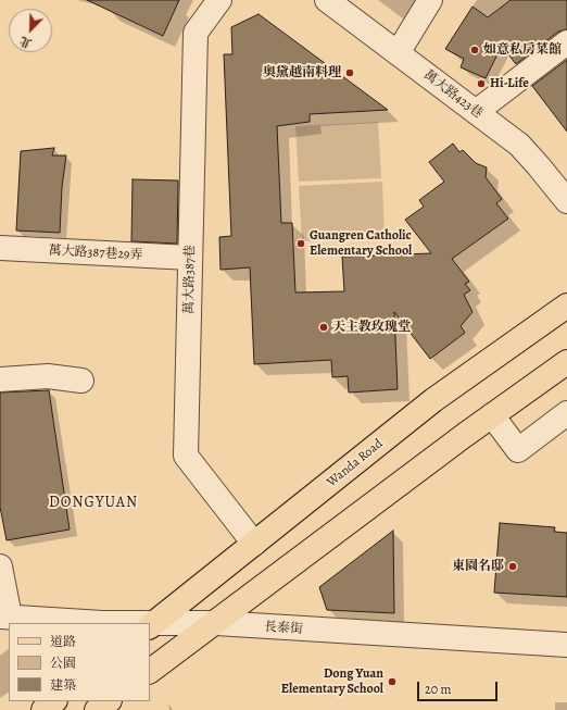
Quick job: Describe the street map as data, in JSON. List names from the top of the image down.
{
  "streets": {
    "main road": ["Wanda Road"],
    "street": [
      "萬大路423巷",
      "萬大路387巷29弄",
      "萬大路387巷",
      "長泰街"
    ]
  },
  "crossings": [
    ["萬大路387巷29弄", "萬大路387巷"],
    ["萬大路387巷", "Wanda Road"],
    ["Wanda Road", "長泰街"]
  ],
  "districts": ["DONGYUAN"],
  "places": [
    "如意私房菜館",
    "奧黛越南料理",
    "Hi-Life",
    "Guangren Catholic Elementary School",
    "天主教玫瑰堂",
    "東園名邸",
    "Dong Yuan Elementary School"
  ],
  "legend": ["道路", "公園", "建築"],
  "scale_bar": "20 m",
  "north": "bottom left"
}
